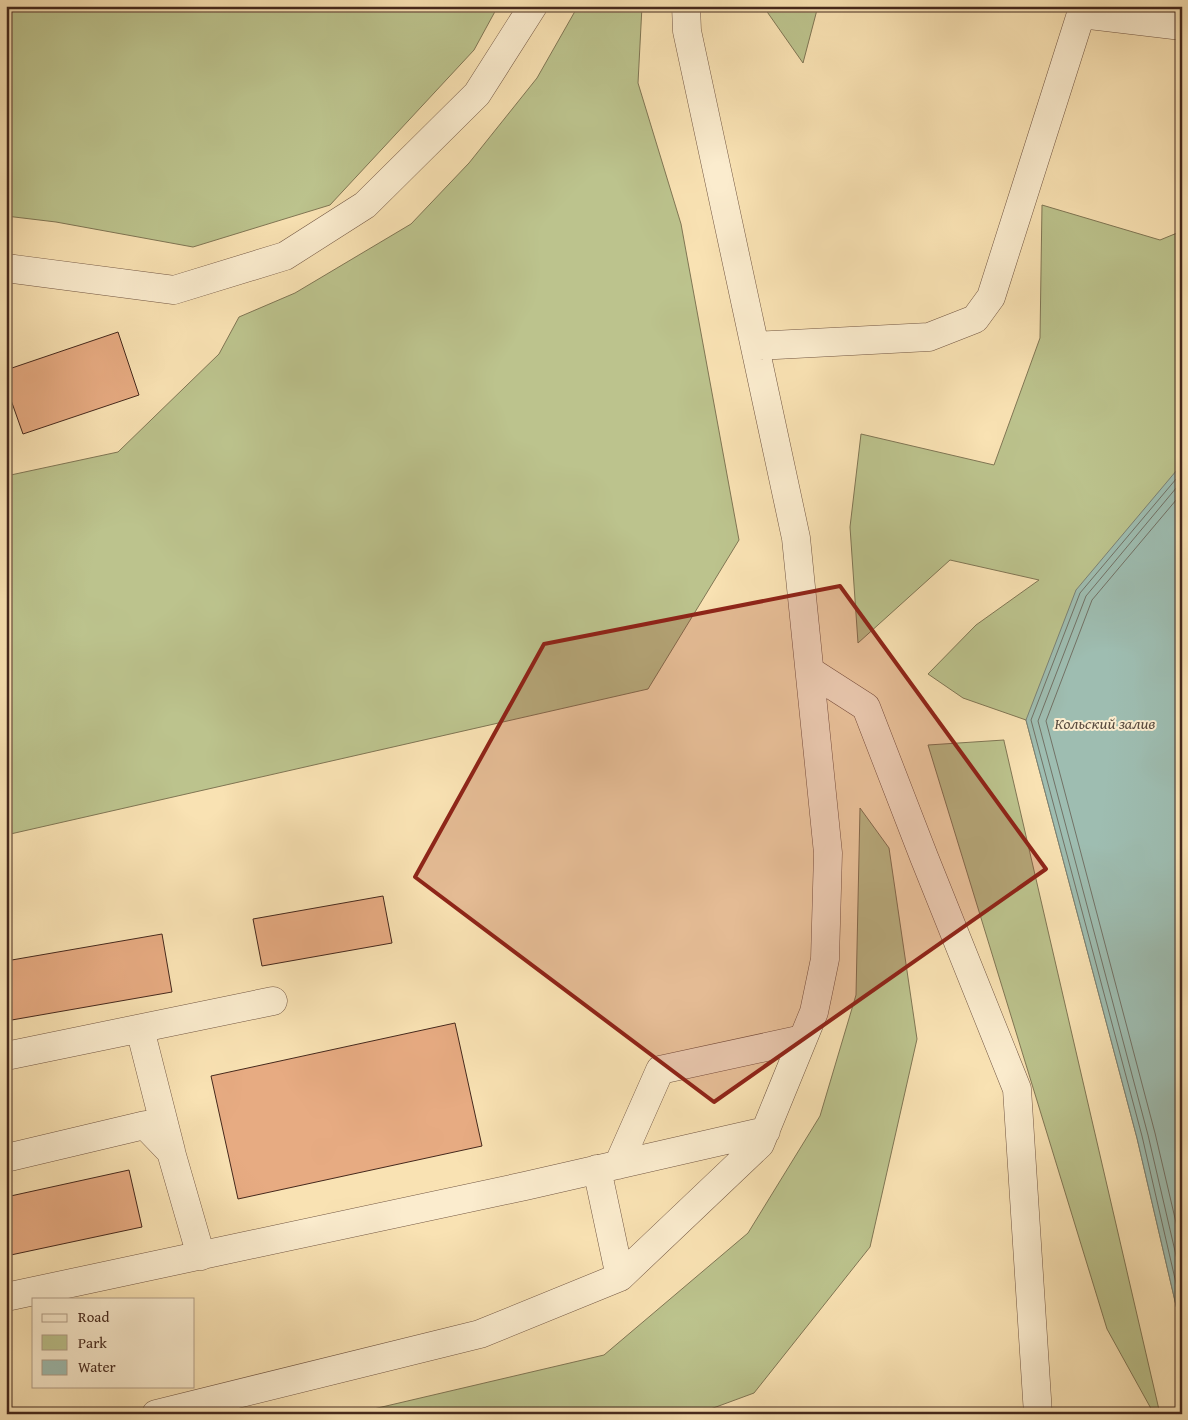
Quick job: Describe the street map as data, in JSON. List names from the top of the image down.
{
  "water": ["Кольский залив"],
  "legend": ["Road", "Park", "Water"]
}
